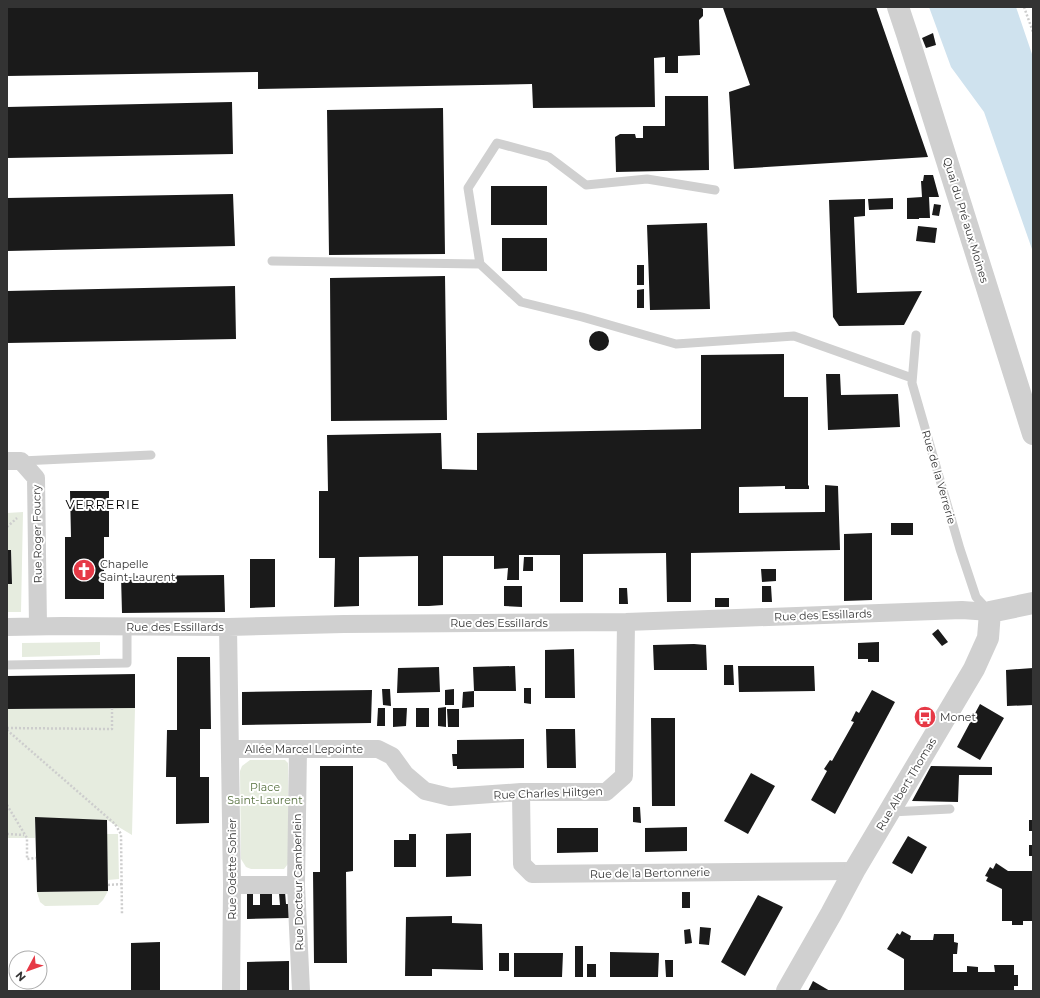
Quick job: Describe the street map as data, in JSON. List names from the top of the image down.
{
  "streets": {
    "street": [
      "Quai du Pré aux Moines",
      "Rue Roger Foucry",
      "Rue des Essillards",
      "Allée Marcel Lepointe",
      "Rue Albert Thomas",
      "Rue Charles Hiltgen",
      "Rue Odette Sohier",
      "Rue de la Bertonnerie",
      "Rue Docteur Camberlein"
    ],
    "lane": ["Rue de la Verrerie"]
  },
  "crossings": [
    ["Rue de la Verrerie", "Rue des Essillards"],
    ["Rue de la Verrerie", "Rue Albert Thomas"],
    ["Rue Roger Foucry", "Rue des Essillards"],
    ["Rue des Essillards", "Rue Albert Thomas"],
    ["Rue des Essillards", "Rue Charles Hiltgen"],
    ["Rue des Essillards", "Rue Odette Sohier"],
    ["Allée Marcel Lepointe", "Rue Charles Hiltgen"],
    ["Allée Marcel Lepointe", "Rue Odette Sohier"],
    ["Allée Marcel Lepointe", "Rue Docteur Camberlein"],
    ["Rue Albert Thomas", "Rue de la Bertonnerie"],
    ["Rue Charles Hiltgen", "Rue de la Bertonnerie"]
  ],
  "districts": ["VERRERIE"],
  "parks": ["Place Saint-Laurent"],
  "places": {
    "church": ["Chapelle Saint-Laurent"],
    "bus stop": ["Monet"]
  },
  "north": "bottom left"
}
